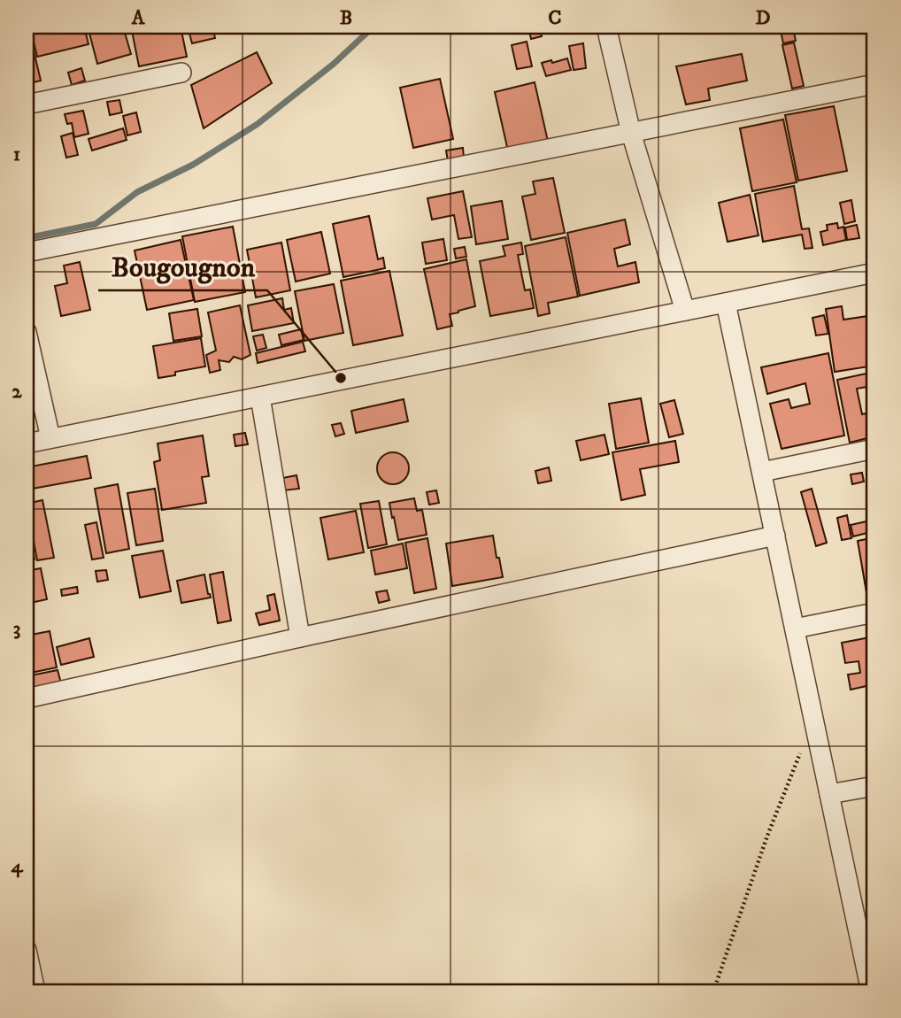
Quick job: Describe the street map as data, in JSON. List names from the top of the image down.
{
  "places": ["Bougougnon"],
  "grid": {
    "columns": [
      "A",
      "B",
      "C",
      "D"
    ],
    "rows": [
      "1",
      "2",
      "3",
      "4"
    ]
  }
}
